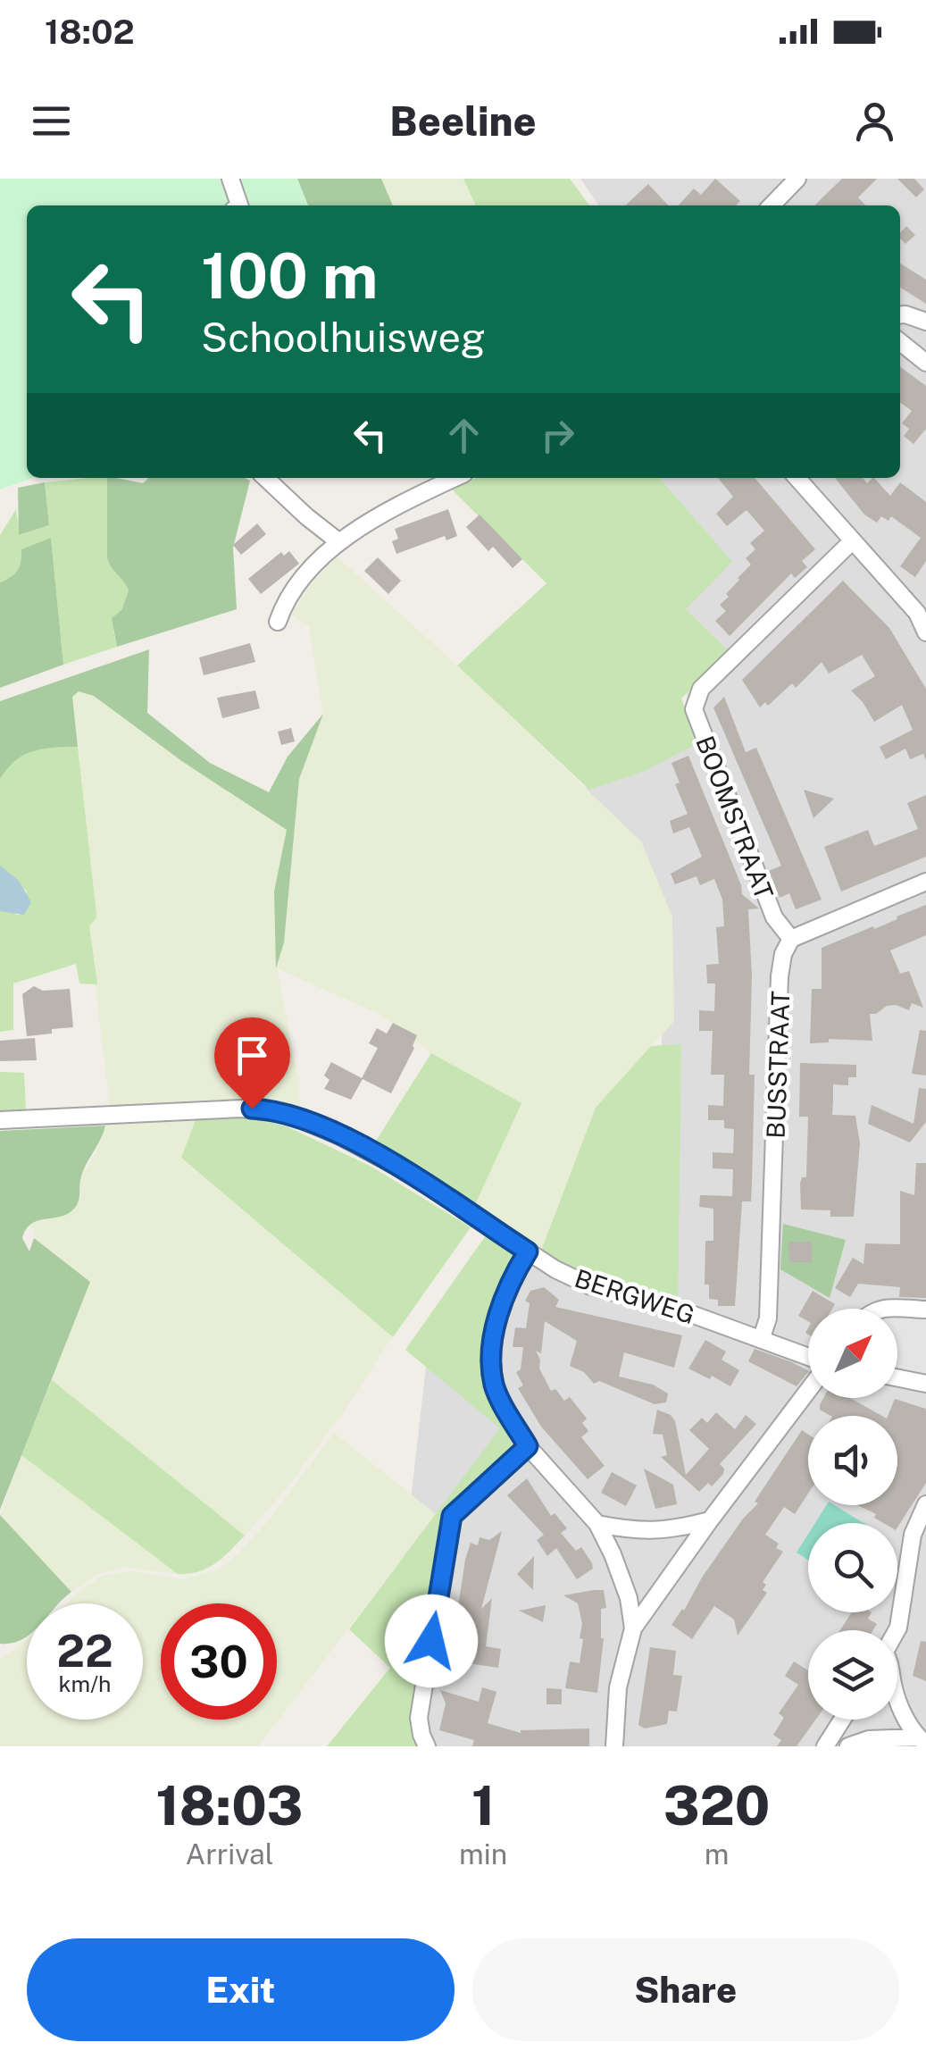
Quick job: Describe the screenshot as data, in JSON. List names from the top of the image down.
{
  "streets": {
    "street": ["BOOMSTRAAT", "BUSSTRAAT", "BERGWEG"]
  },
  "crossings": [
    ["BOOMSTRAAT", "BUSSTRAAT"],
    ["BUSSTRAAT", "BERGWEG"]
  ],
  "north": "top right",
  "page": {
    "status": "18:02",
    "header": "Beeline",
    "turn": ["100 m", "Schoolhuisweg"],
    "speed": "22 km/h",
    "limit": "30",
    "eta": [
      "18:03",
      "Arrival",
      "1",
      "min",
      "320",
      "m"
    ],
    "buttons": ["Exit", "Share"]
  }
}
